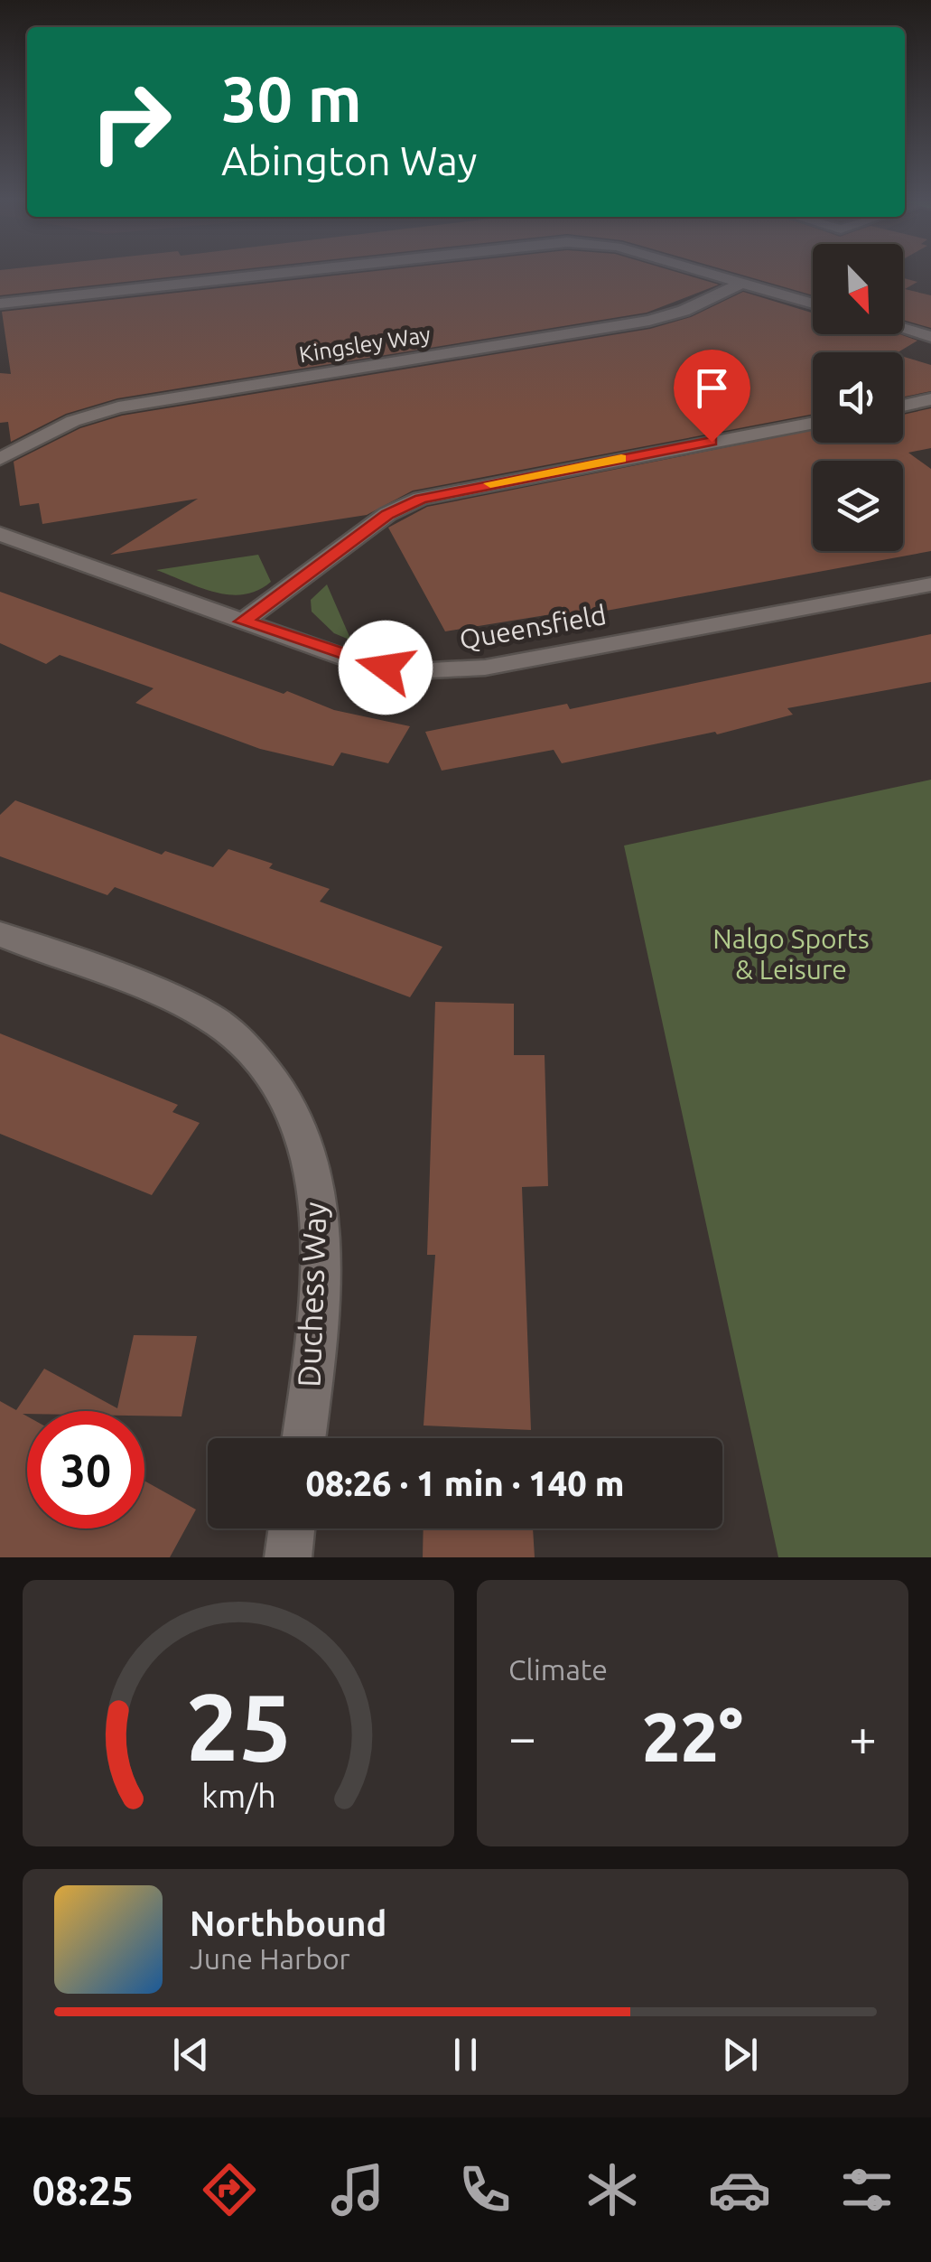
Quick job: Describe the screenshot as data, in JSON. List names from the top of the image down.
{
  "streets": {
    "street": ["Kingsley Way", "Queensfield", "Duchess Way"]
  },
  "parks": ["Nalgo Sports & Leisure"],
  "north": "bottom right",
  "page": {
    "turn": ["30 m", "Abington Way"],
    "limit": "30",
    "trip": "08:26 · 1 min · 140 m",
    "tile": "Climate",
    "heat": ["−", "22°", "+"],
    "song": ["Northbound", "June Harbor"],
    "tabs": "08:25",
    "gauge": ["25", "km/h"]
  }
}
